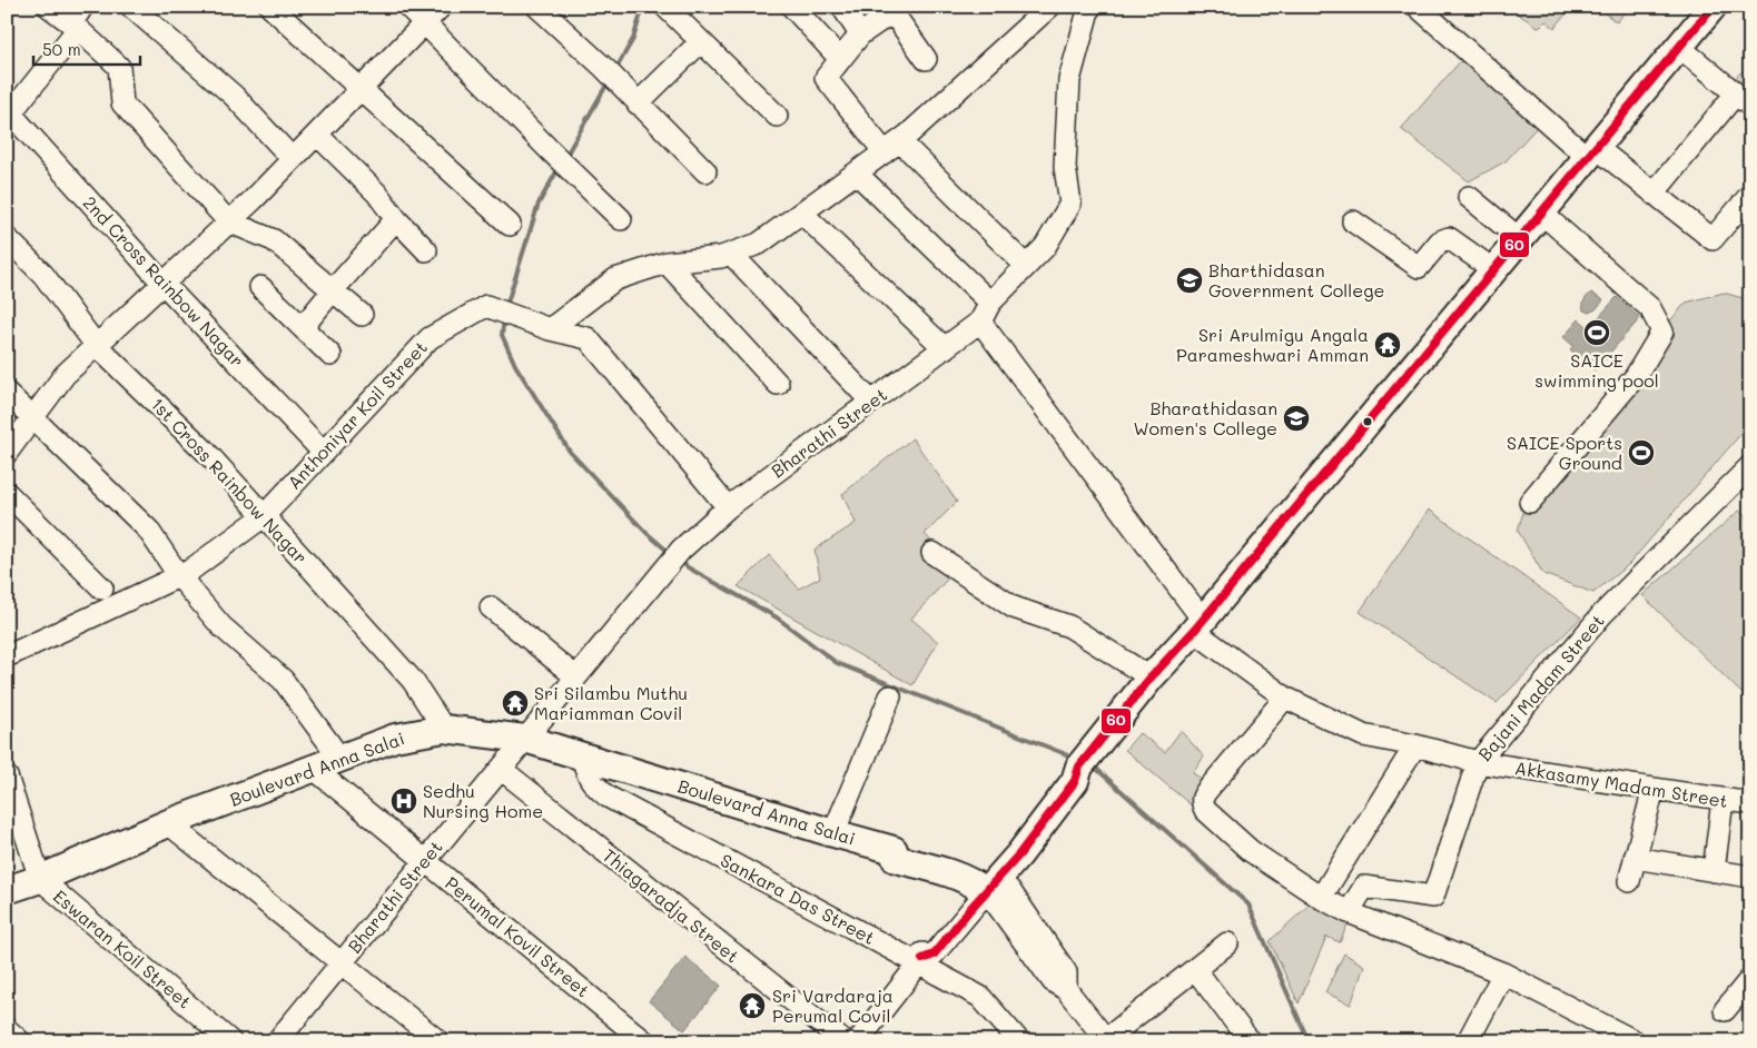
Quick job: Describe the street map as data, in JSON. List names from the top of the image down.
{
  "streets": {
    "main road": ["Boulevard Anna Salai"],
    "street": [
      "2nd Cross Rainbow Nagar",
      "Anthoniyar Koil Street",
      "Bharathi Street",
      "1st Cross Rainbow Nagar",
      "Bajani Madam Street",
      "Akkasamy Madam Street",
      "Sankara Das Street",
      "Thiagaradja Street",
      "Perumal Kovil Street",
      "Eswaran Koil Street"
    ]
  },
  "crossings": [
    ["2nd Cross Rainbow Nagar", "Anthoniyar Koil Street"],
    ["Anthoniyar Koil Street", "Bharathi Street"],
    ["Anthoniyar Koil Street", "1st Cross Rainbow Nagar"],
    ["Bharathi Street", "Boulevard Anna Salai"],
    ["Bharathi Street", "Akkasamy Madam Street"],
    ["Bharathi Street", "Thiagaradja Street"],
    ["Bharathi Street", "Perumal Kovil Street"],
    ["1st Cross Rainbow Nagar", "Boulevard Anna Salai"],
    ["Bajani Madam Street", "Akkasamy Madam Street"],
    ["Boulevard Anna Salai", "Sankara Das Street"],
    ["Boulevard Anna Salai", "Perumal Kovil Street"],
    ["Boulevard Anna Salai", "Eswaran Koil Street"]
  ],
  "places": {
    "school or university": ["Bharthidasan Government College", "Bharathidasan Women's College"],
    "sports": ["SAICE swimming pool", "SAICE Sports Ground"],
    "temple": ["Sri Arulmigu Angala Parameshwari Amman", "Sri Silambu Muthu Mariamman Covil", "Sri Vardaraja Perumal Covil"],
    "hospital": ["Sedhu Nursing Home"]
  },
  "lines": ["transit line 60"],
  "scale_bar": "50 m"
}
